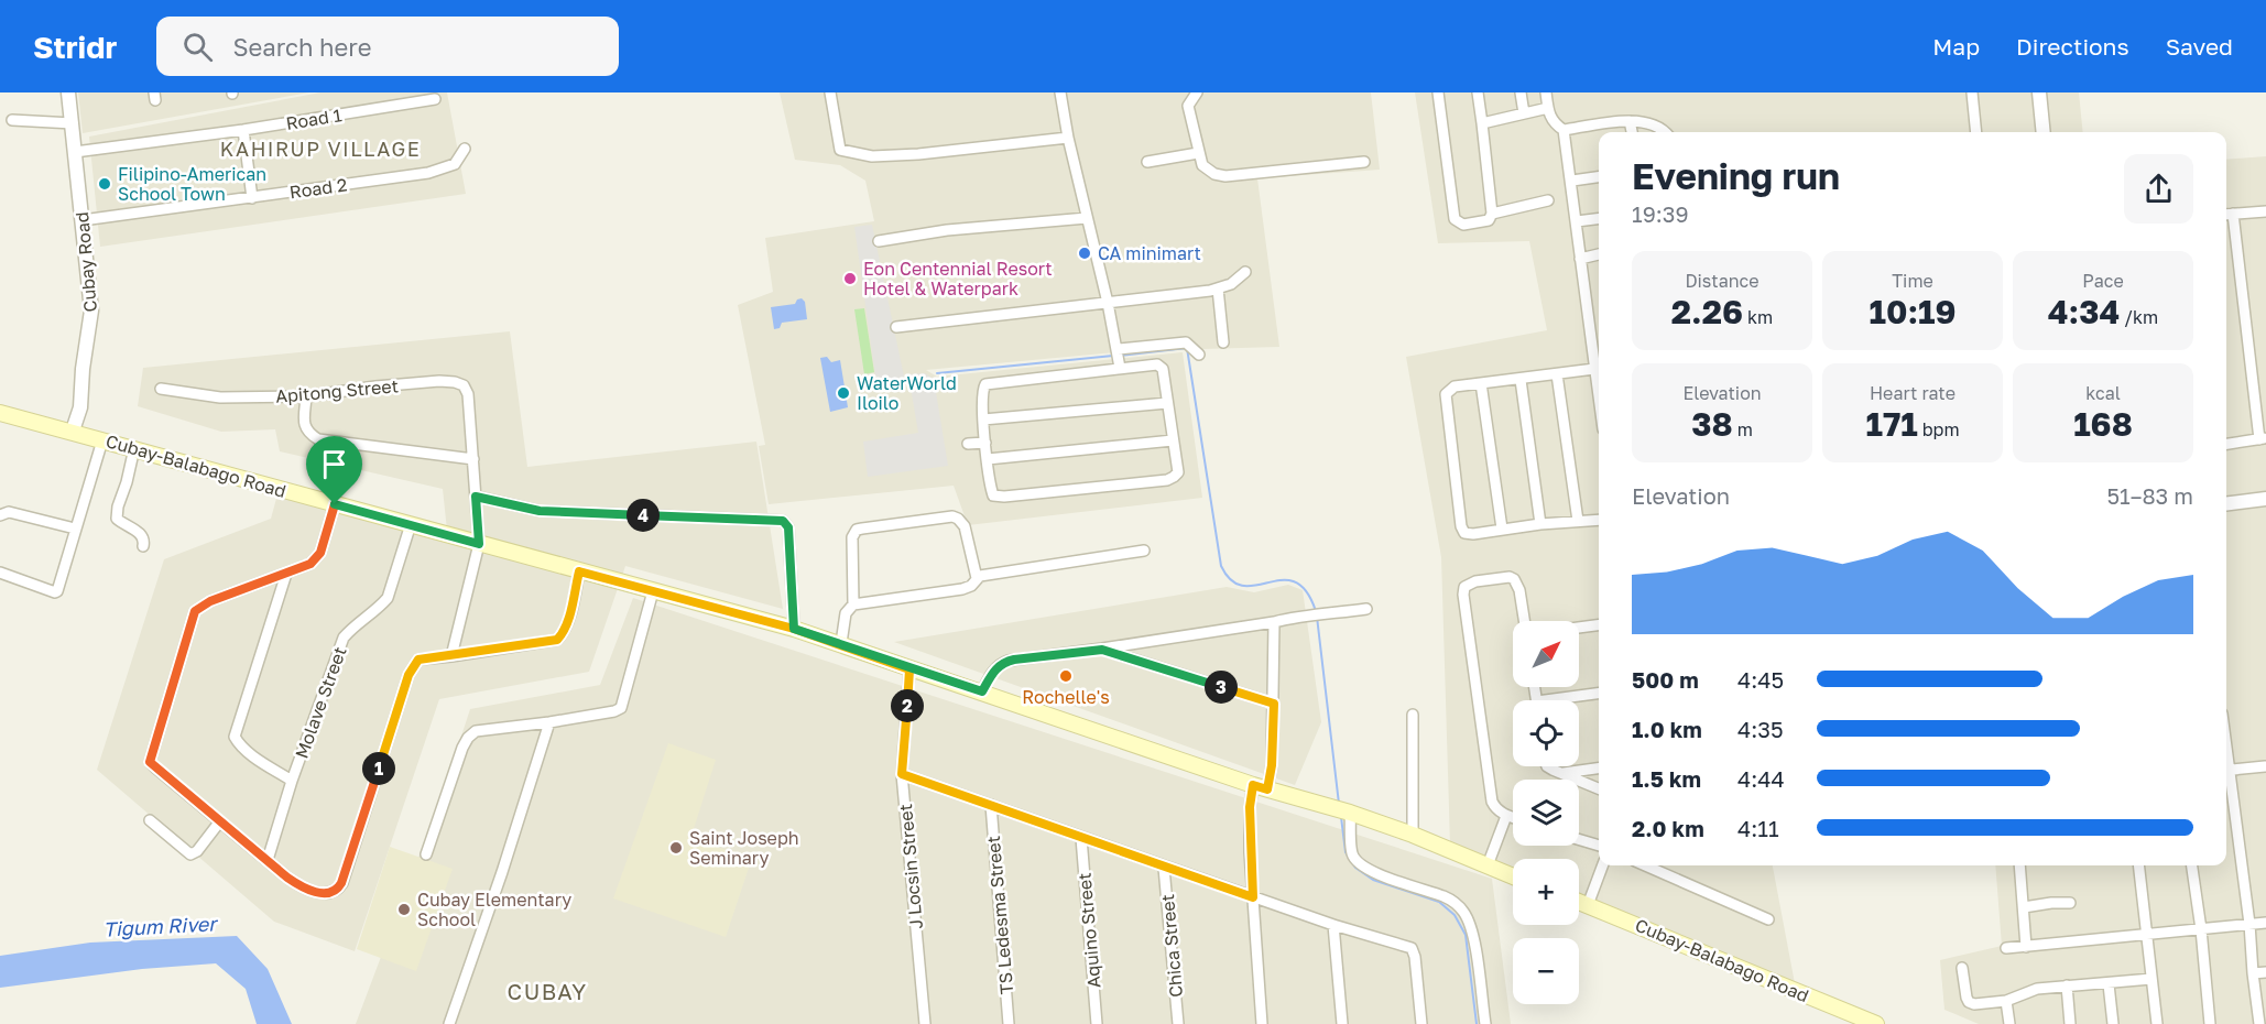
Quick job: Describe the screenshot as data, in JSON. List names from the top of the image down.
{
  "streets": {
    "main road": ["Cubay-Balabago Road"],
    "street": [
      "Road 1",
      "Road 2",
      "Cubay Road",
      "Apitong Street",
      "Molave Street",
      "J Locsin Street",
      "TS Ledesma Street",
      "Aquino Street",
      "Chica Street"
    ]
  },
  "crossings": [
    ["Road 1", "Cubay Road"],
    ["Road 2", "Cubay Road"],
    ["Cubay Road", "Cubay-Balabago Road"],
    ["Cubay-Balabago Road", "Molave Street"],
    ["Cubay-Balabago Road", "J Locsin Street"]
  ],
  "districts": ["KAHIRUP VILLAGE", "CUBAY"],
  "water": ["Tigum River"],
  "places": [
    "Filipino-American School Town",
    "CA minimart",
    "Eon Centennial Resort Hotel & Waterpark",
    "WaterWorld Iloilo",
    "Rochelle's",
    "Saint Joseph Seminary",
    "Cubay Elementary School"
  ],
  "north": "top right",
  "page": {
    "header": "Stridr",
    "search": "Search here",
    "nav": ["Map", "Directions", "Saved"],
    "heading": ["Evening run", "19:39"],
    "stats": [
      ["Distance", "2.26 km"],
      ["Time", "10:19"],
      ["Pace", "4:34 /km"],
      ["Elevation", "38 m"],
      ["Heart rate", "171 bpm"],
      ["kcal", "168"]
    ],
    "chart": ["Elevation", "51–83 m"],
    "pins": [
      "4",
      "3",
      "2",
      "1"
    ],
    "map_buttons": ["+", "−"],
    "list": [
      {
        "name": "500 m",
        "note": "4:45"
      },
      {
        "name": "1.0 km",
        "note": "4:35"
      },
      {
        "name": "1.5 km",
        "note": "4:44"
      },
      {
        "name": "2.0 km",
        "note": "4:11"
      }
    ]
  }
}
